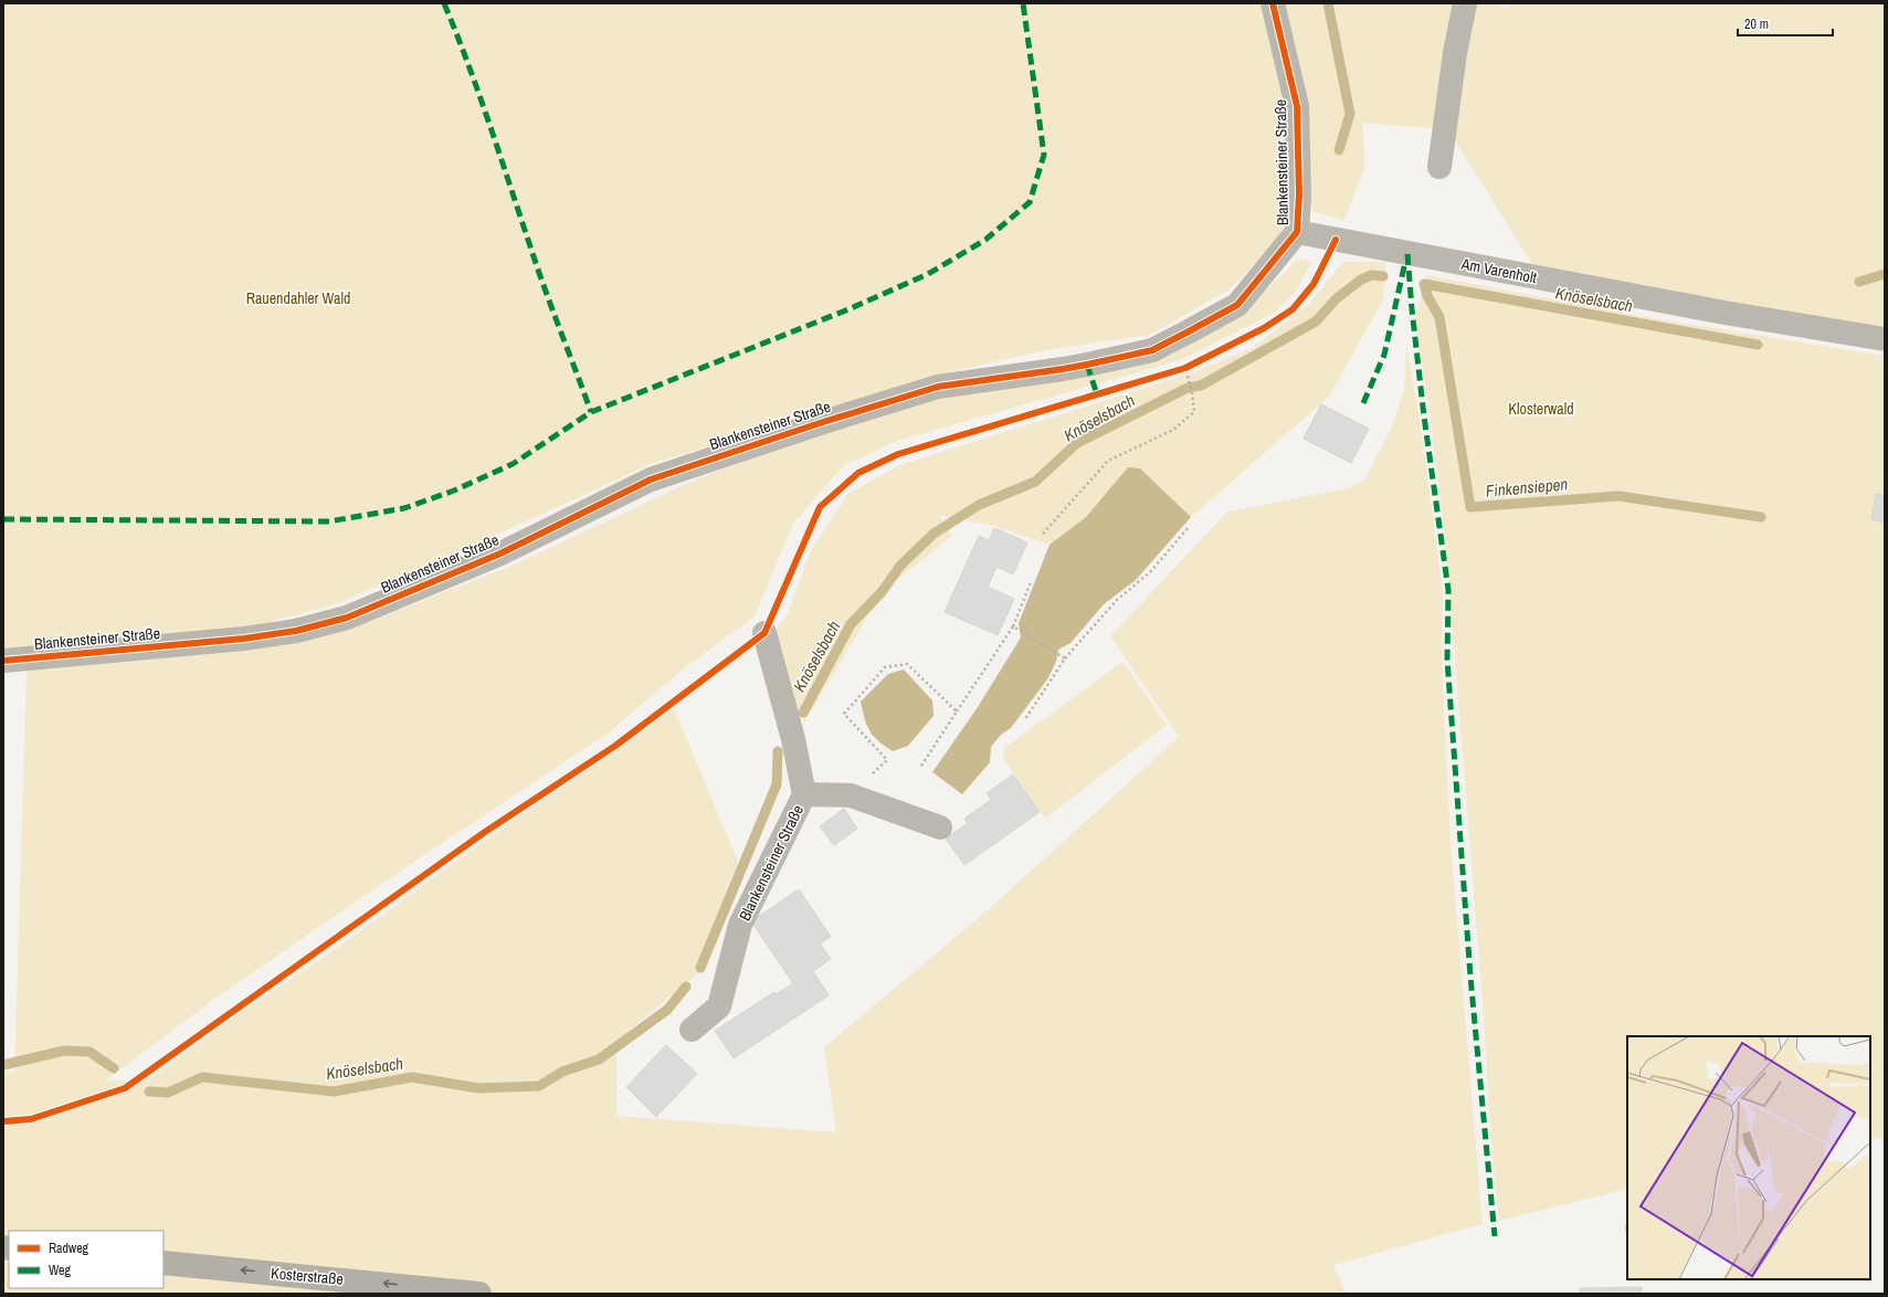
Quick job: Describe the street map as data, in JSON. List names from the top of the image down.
{
  "streets": {
    "main road": ["Kosterstraße"],
    "street": ["Blankensteiner Straße", "Am Varenholt"]
  },
  "crossings": [
    ["Blankensteiner Straße", "Am Varenholt"]
  ],
  "one_way": ["Kosterstraße"],
  "water": ["Knöselsbach", "Finkensiepen"],
  "parks": ["Rauendahler Wald", "Klosterwald"],
  "legend": ["Radweg", "Weg"],
  "scale_bar": "20 m"
}
